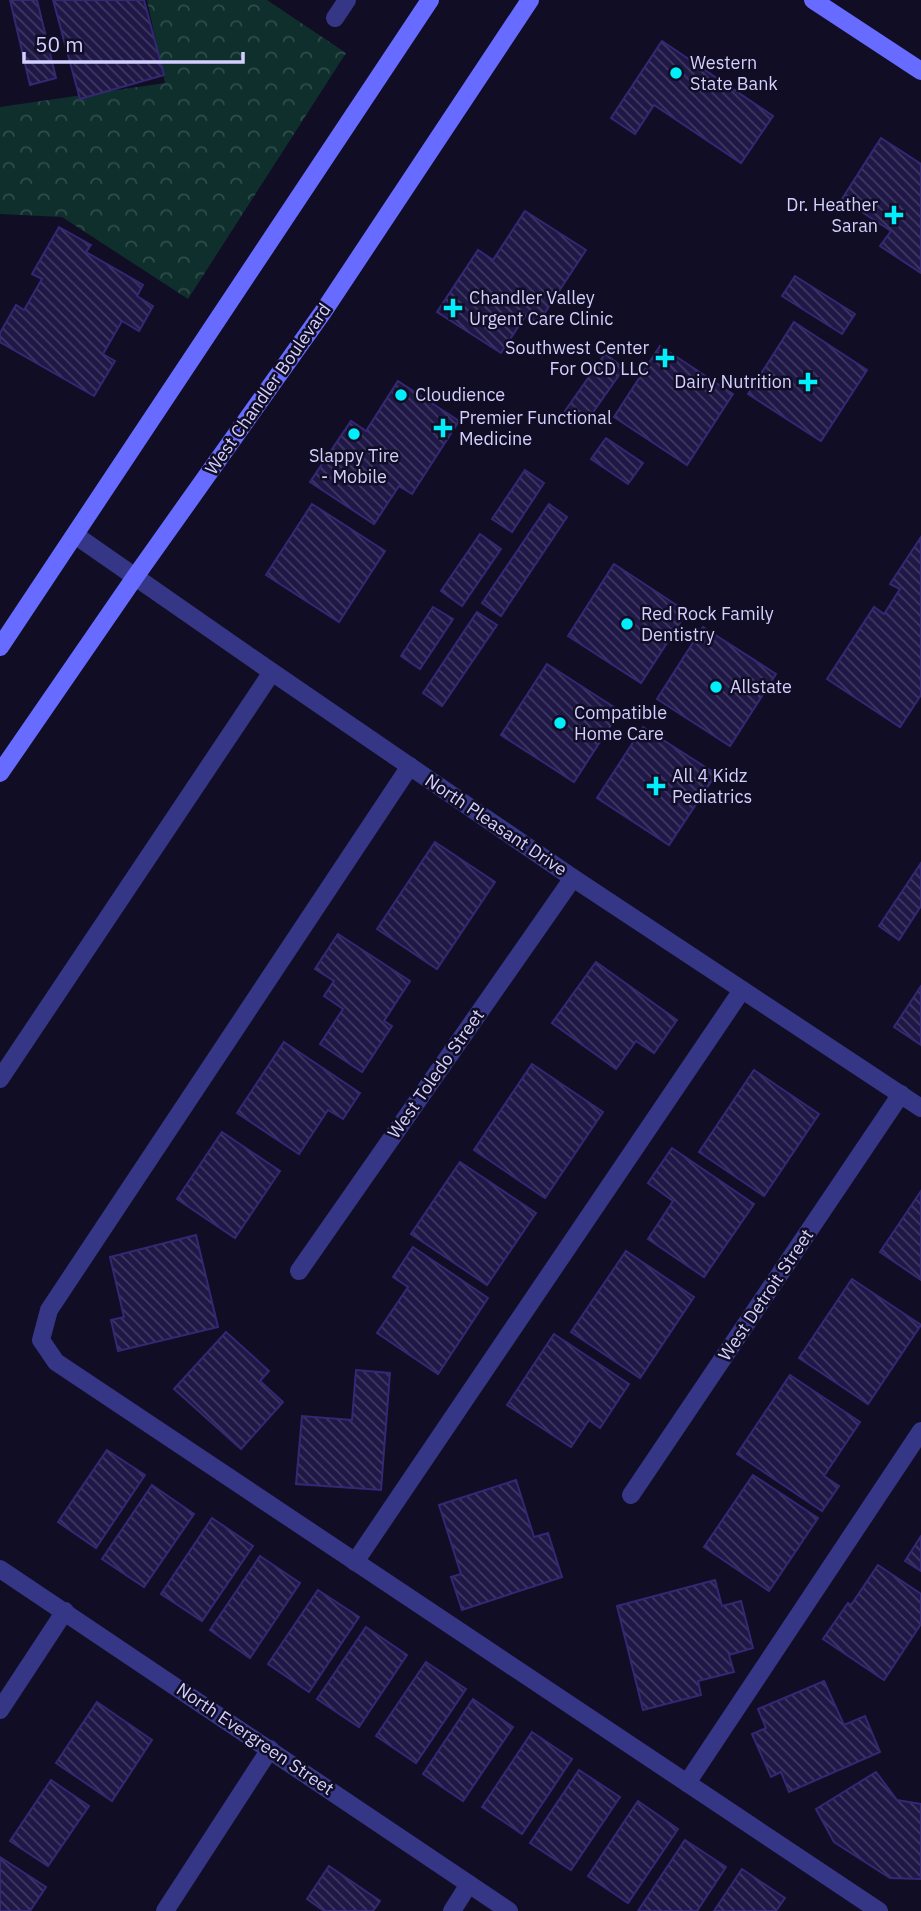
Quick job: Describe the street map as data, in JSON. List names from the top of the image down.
{
  "streets": {
    "main road": ["West Chandler Boulevard"],
    "street": [
      "North Pleasant Drive",
      "West Toledo Street",
      "West Detroit Street",
      "North Evergreen Street"
    ]
  },
  "crossings": [
    ["West Chandler Boulevard", "North Pleasant Drive"],
    ["North Pleasant Drive", "West Toledo Street"],
    ["North Pleasant Drive", "West Detroit Street"]
  ],
  "places": {
    "other": [
      "Western State Bank",
      "Cloudience",
      "Slappy Tire - Mobile",
      "Red Rock Family Dentistry",
      "Allstate",
      "Compatible Home Care"
    ],
    "health": [
      "Dr. Heather Saran",
      "Chandler Valley Urgent Care Clinic",
      "Southwest Center For OCD LLC",
      "Dairy Nutrition",
      "Premier Functional Medicine",
      "All 4 Kidz Pediatrics"
    ]
  },
  "scale_bar": "50 m"
}
